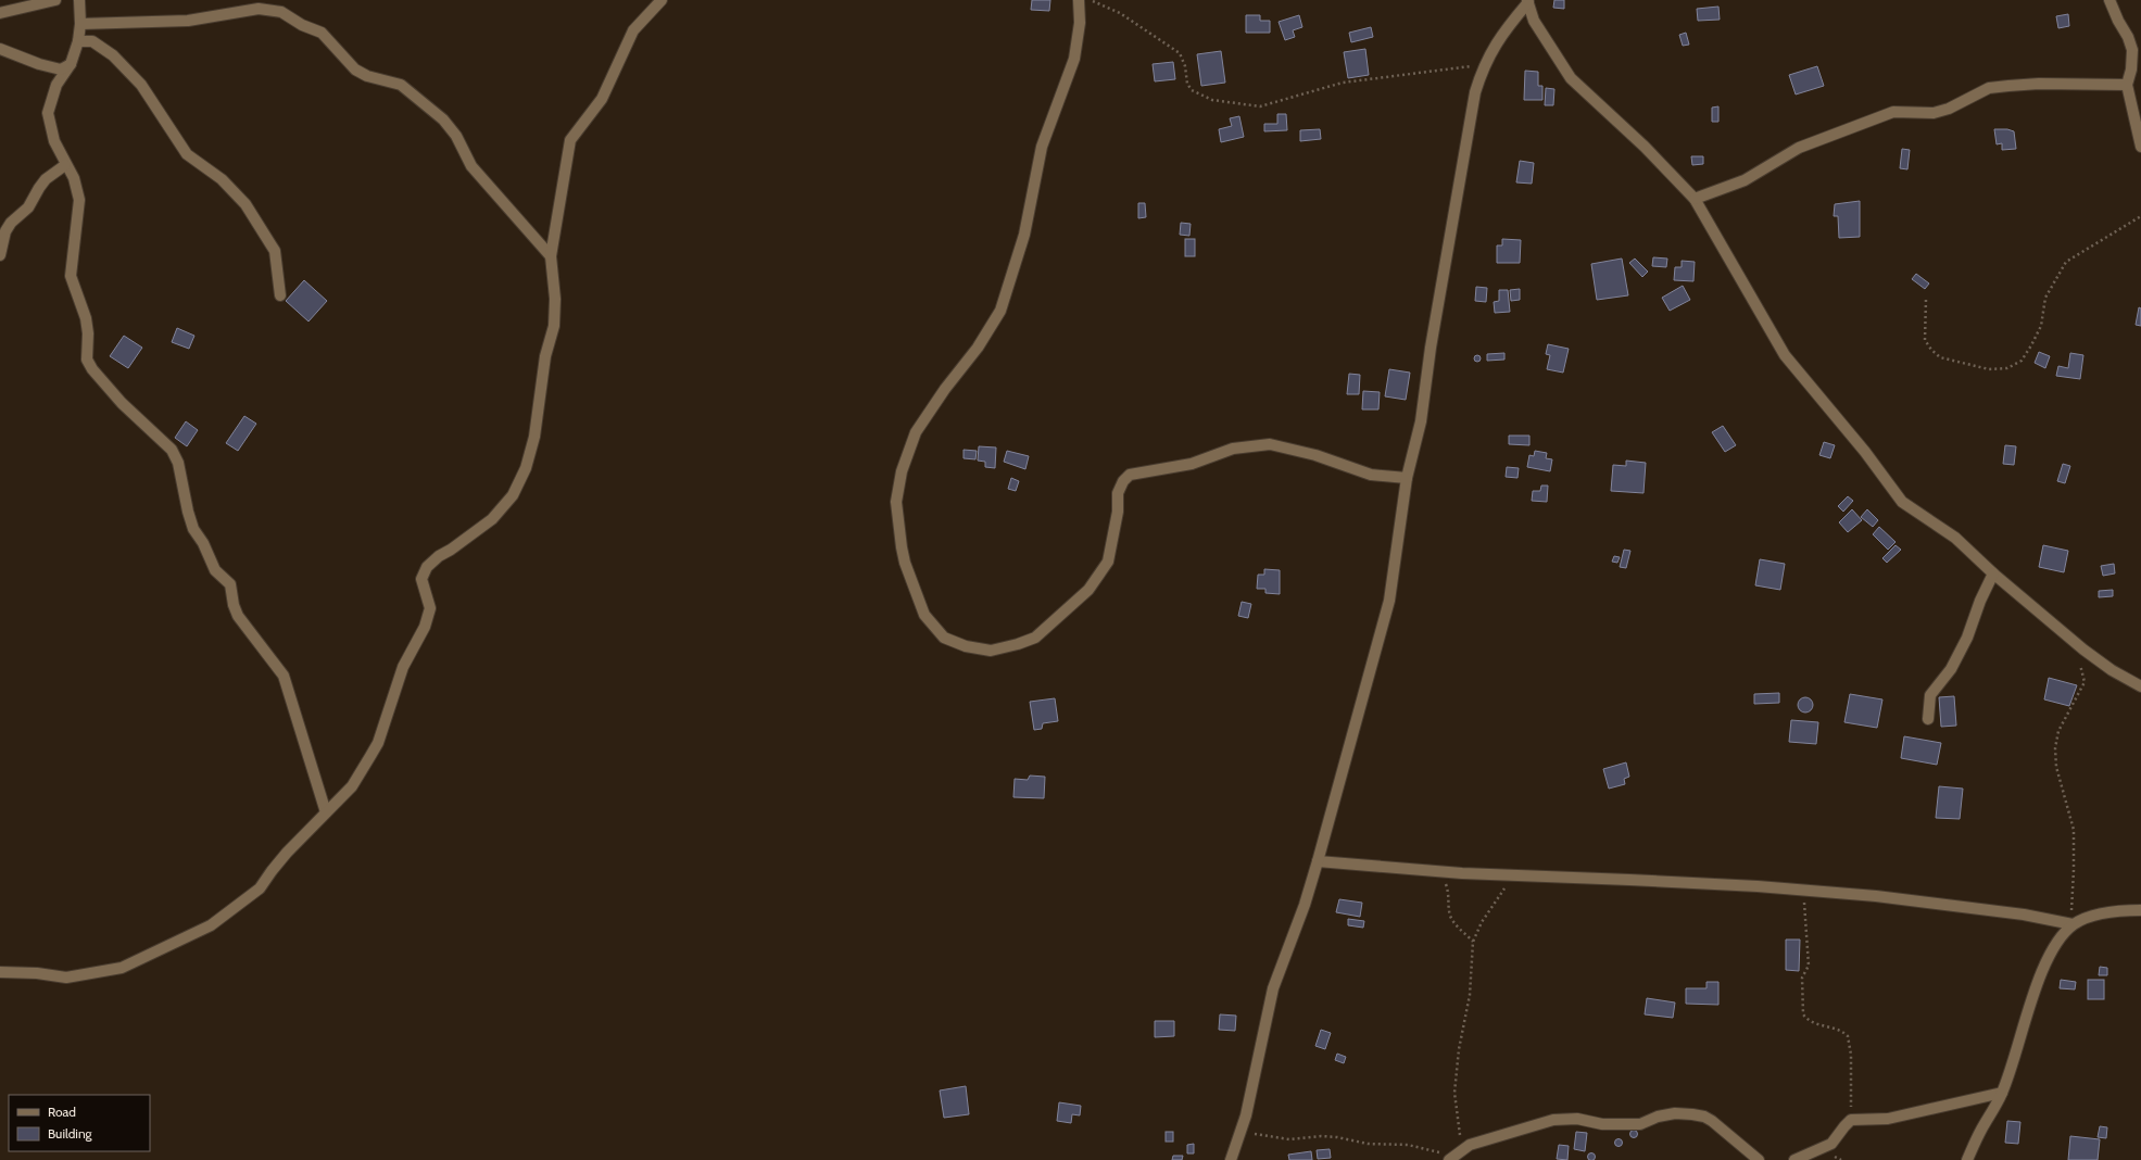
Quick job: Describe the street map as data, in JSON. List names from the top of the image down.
{
  "legend": ["Road", "Building"]
}
